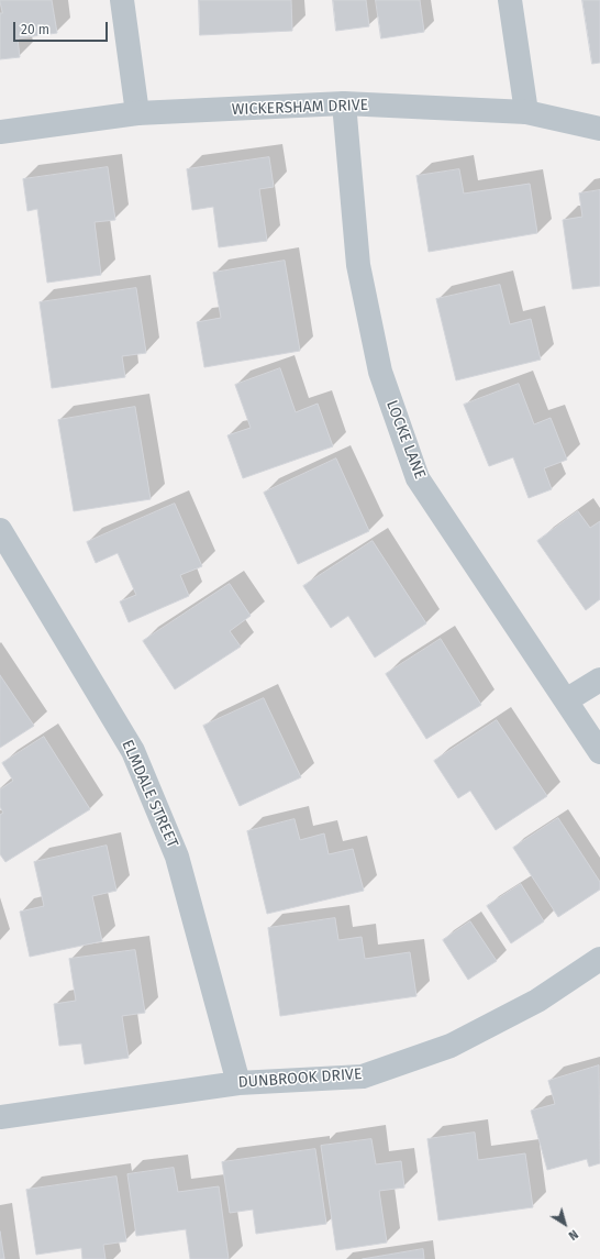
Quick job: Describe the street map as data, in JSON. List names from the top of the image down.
{
  "streets": {
    "street": [
      "WICKERSHAM DRIVE",
      "LOCKE LANE",
      "ELMDALE STREET",
      "DUNBROOK DRIVE"
    ]
  },
  "crossings": [
    ["WICKERSHAM DRIVE", "LOCKE LANE"],
    ["ELMDALE STREET", "DUNBROOK DRIVE"]
  ],
  "scale_bar": "20 m",
  "north": "bottom right"
}
